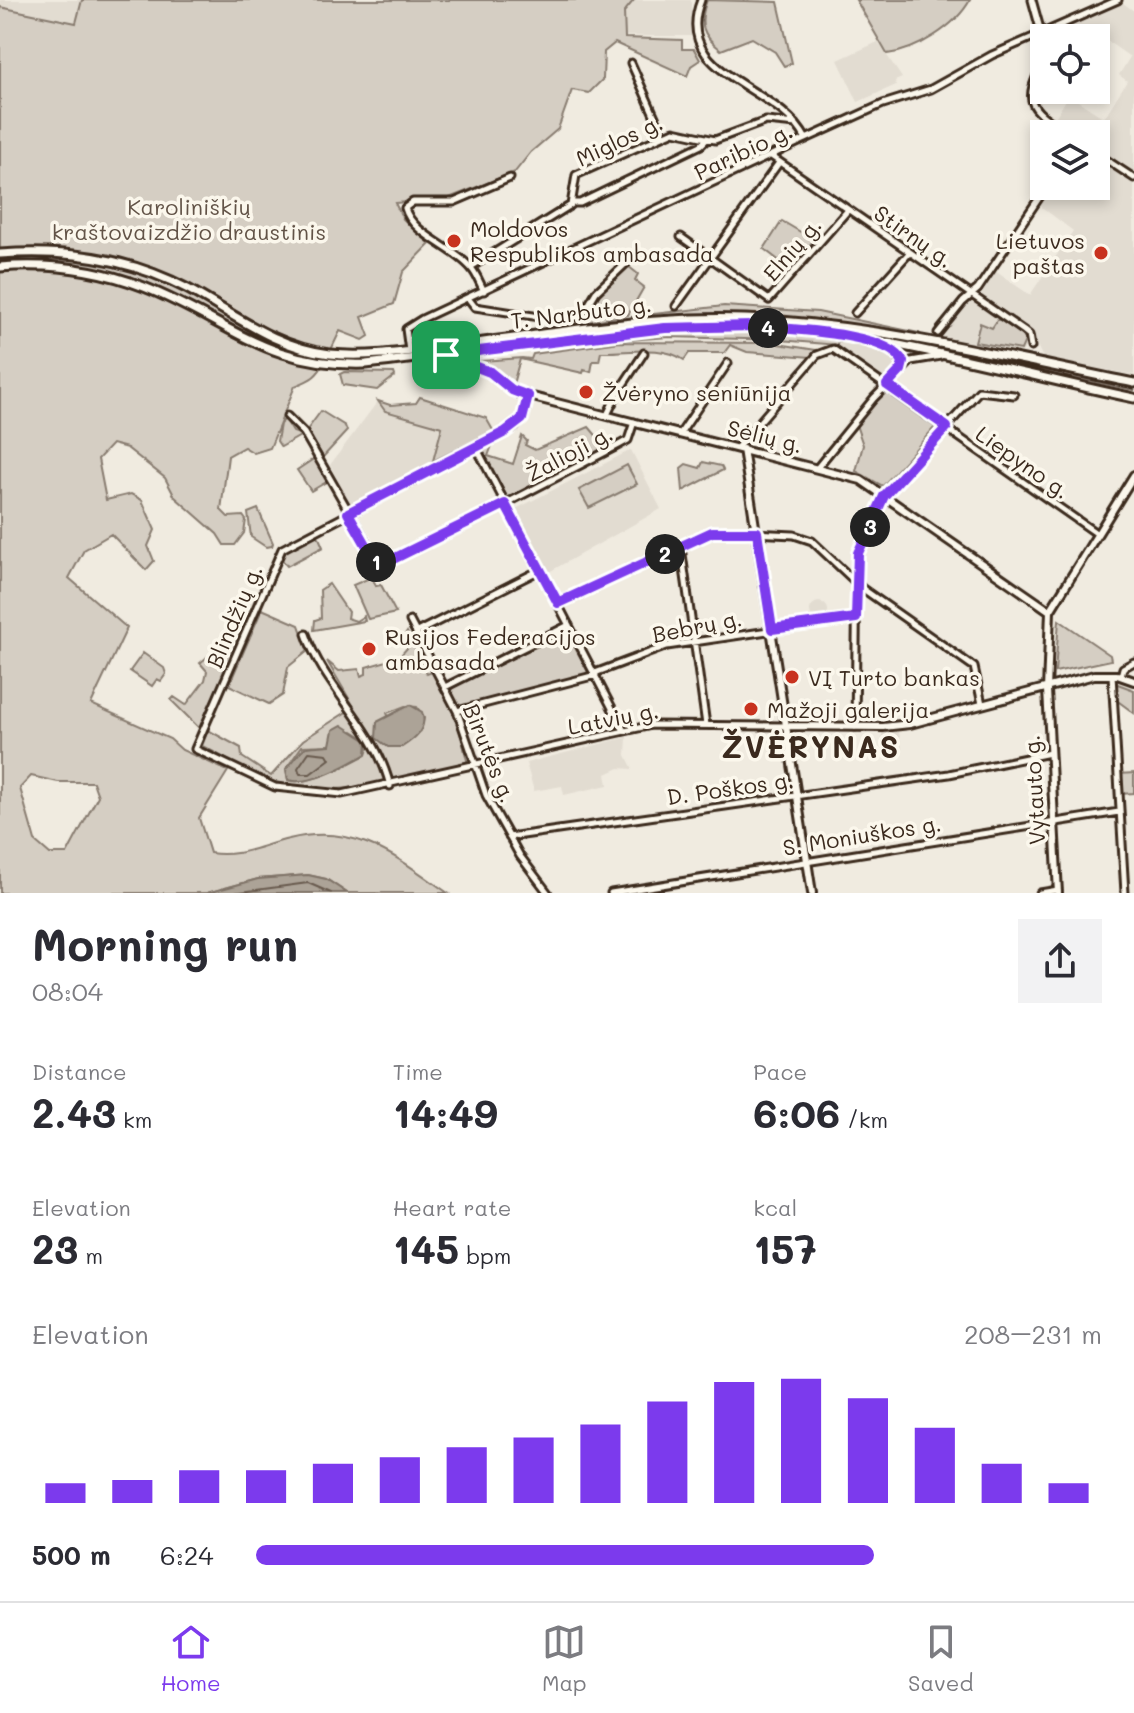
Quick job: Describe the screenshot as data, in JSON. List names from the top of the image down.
{
  "streets": {
    "main road": ["T. Narbuto g."],
    "street": [
      "Miglos g.",
      "Paribio g.",
      "Stirnų g.",
      "Elnių g.",
      "Sėlių g.",
      "Žalioji g.",
      "Liepyno g.",
      "Blindžių g.",
      "Bebrų g.",
      "Latvių g.",
      "Birutės g.",
      "D. Poškos g.",
      "Vytauto g.",
      "S. Moniuškos g."
    ]
  },
  "crossings": [
    ["Paribio g.", "Stirnų g."],
    ["Paribio g.", "T. Narbuto g."],
    ["Stirnų g.", "Elnių g."],
    ["T. Narbuto g.", "Sėlių g."],
    ["Sėlių g.", "Žalioji g."],
    ["Sėlių g.", "Liepyno g."],
    ["Sėlių g.", "Blindžių g."],
    ["Sėlių g.", "Vytauto g."],
    ["Žalioji g.", "Blindžių g."],
    ["Blindžių g.", "Latvių g."],
    ["Bebrų g.", "Birutės g."],
    ["Latvių g.", "Birutės g."],
    ["Latvių g.", "Vytauto g."],
    ["Birutės g.", "D. Poškos g."],
    ["D. Poškos g.", "Vytauto g."],
    ["Vytauto g.", "S. Moniuškos g."]
  ],
  "districts": ["ŽVĖRYNAS"],
  "parks": ["Karoliniškių kraštovaizdžio draustinis"],
  "places": [
    "Moldovos Respublikos ambasada",
    "Lietuvos paštas",
    "Žvėryno seniūnija",
    "Rusijos Federacijos ambasada",
    "VĮ Turto bankas",
    "Mažoji galerija"
  ],
  "page": {
    "pins": [
      "4",
      "3",
      "2",
      "1"
    ],
    "heading": ["Morning run", "08:04"],
    "stats": [
      ["Distance", "2.43 km"],
      ["Time", "14:49"],
      ["Pace", "6:06 /km"],
      ["Elevation", "23 m"],
      ["Heart rate", "145 bpm"],
      ["kcal", "157"]
    ],
    "chart": ["Elevation", "208–231 m"],
    "list": [
      {
        "name": "500 m",
        "note": "6:24"
      }
    ],
    "tabs": ["Home", "Map", "Saved"]
  }
}
